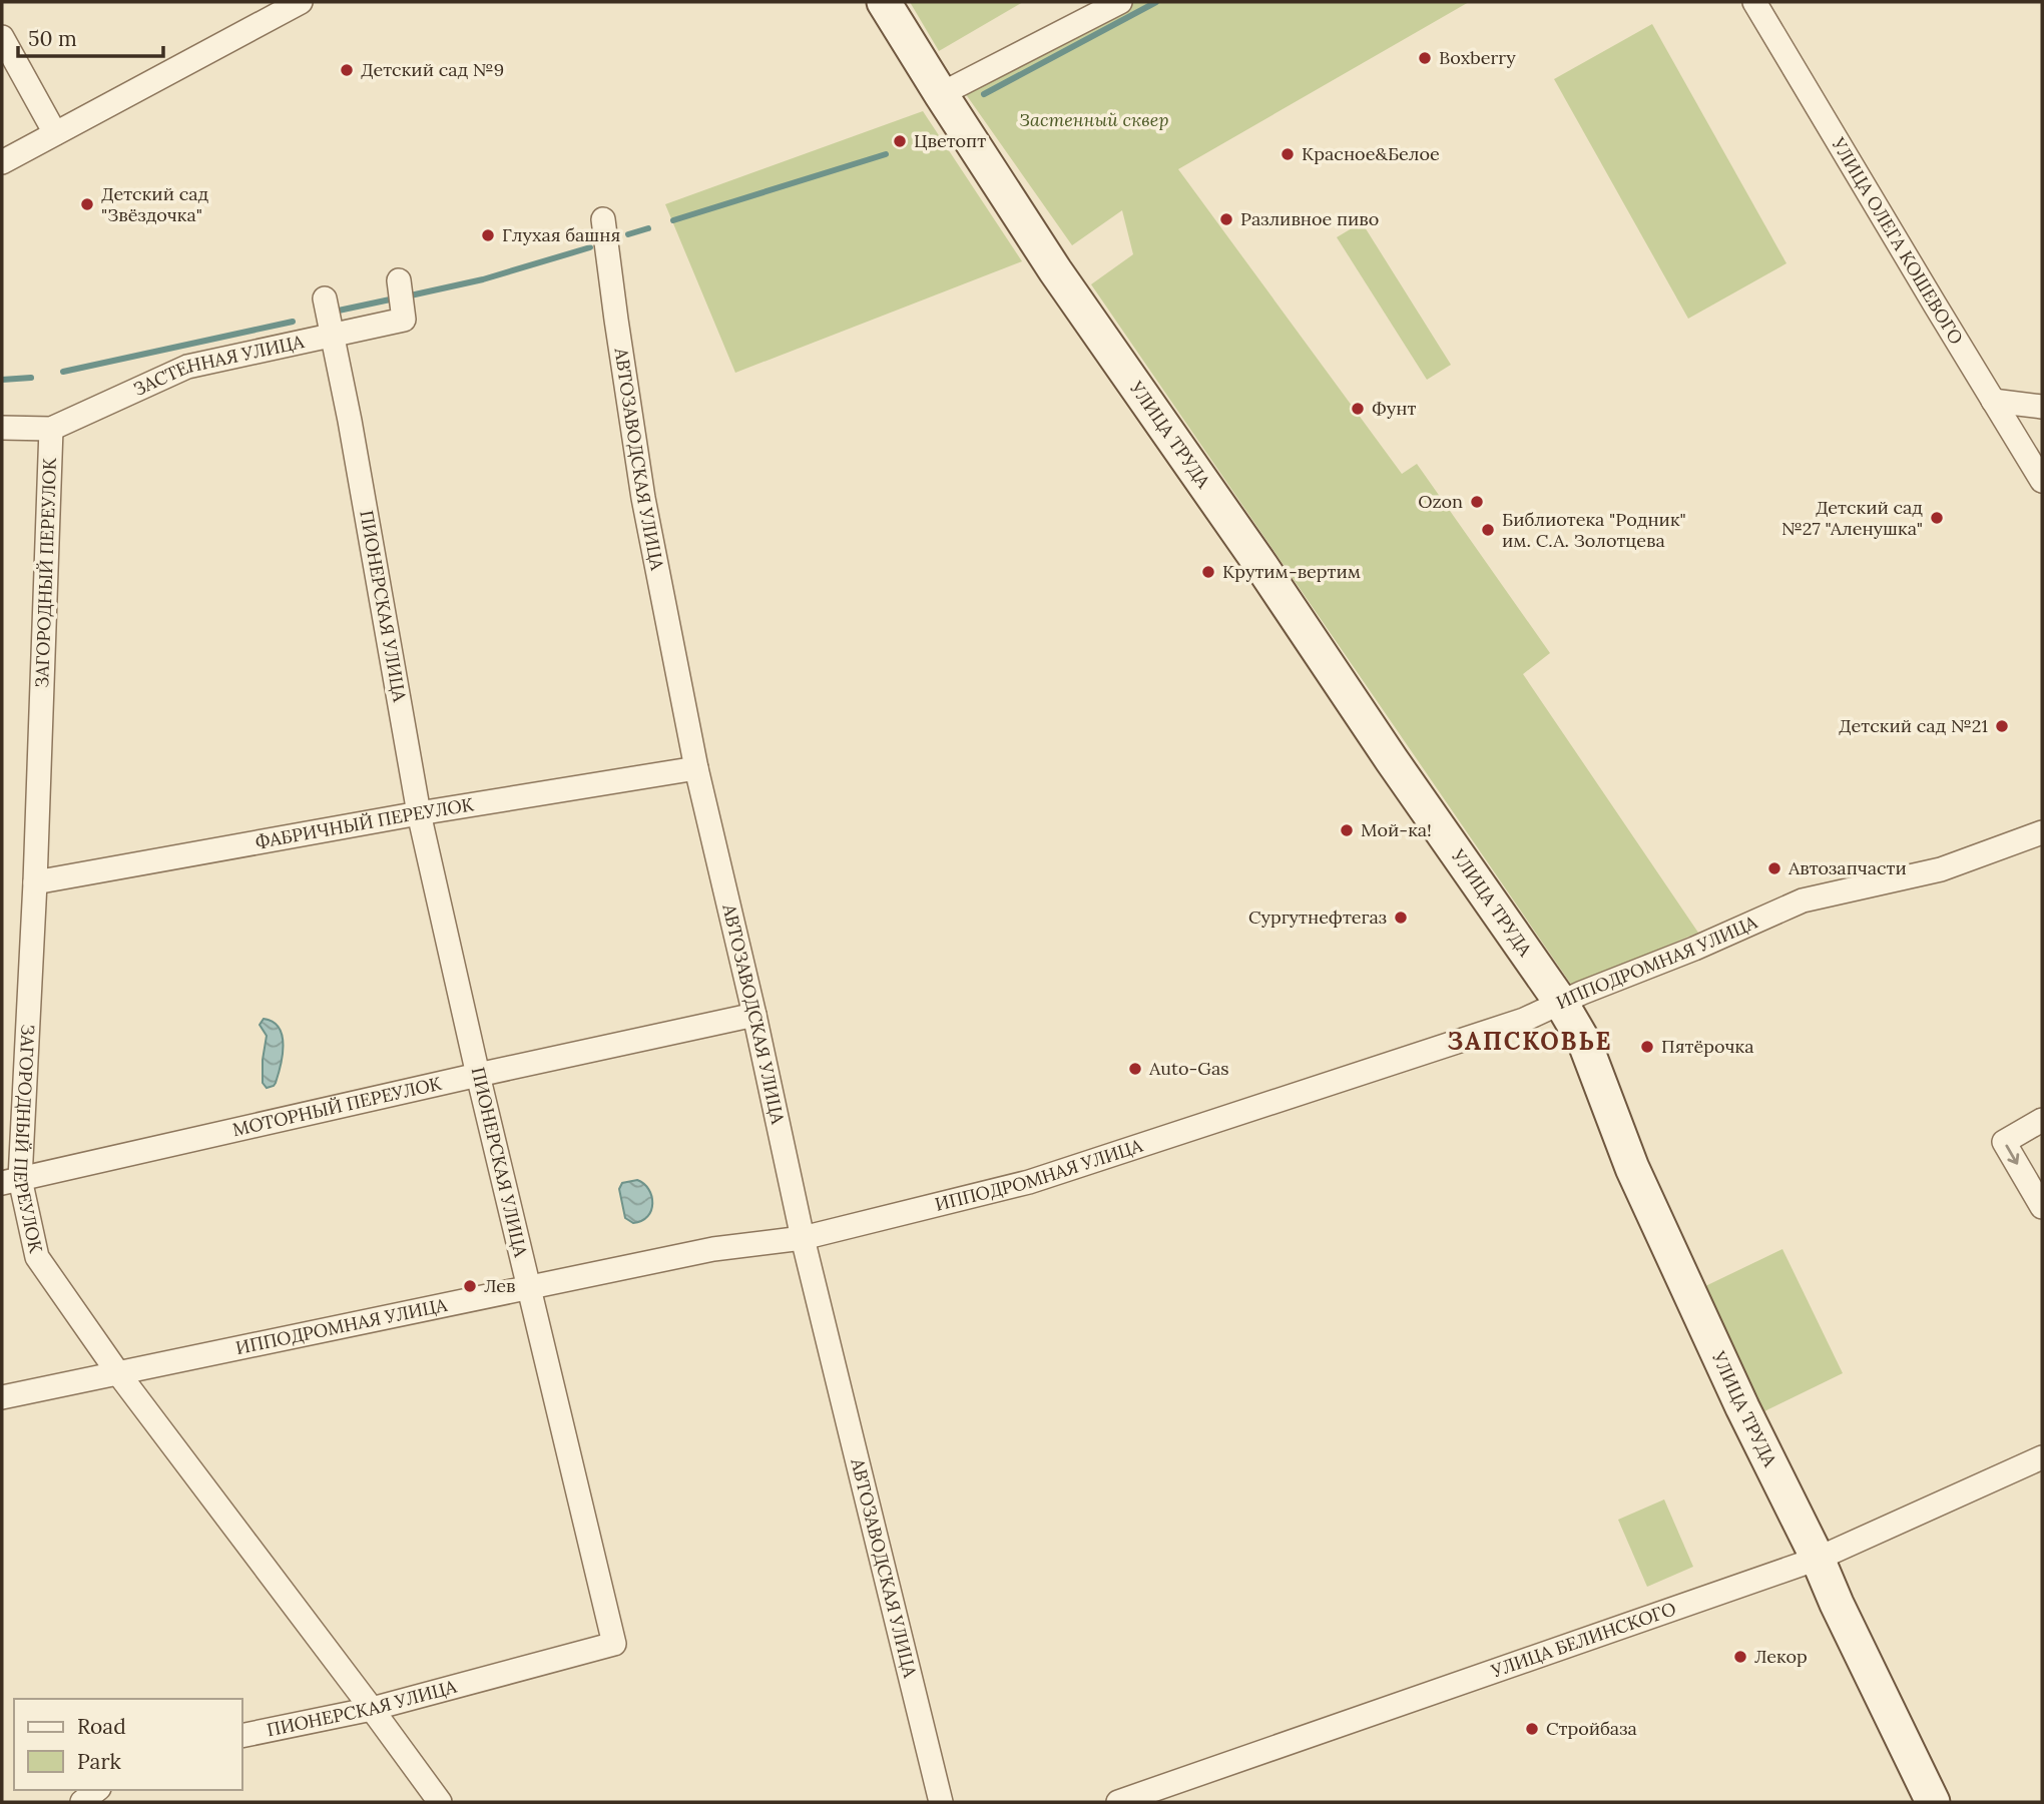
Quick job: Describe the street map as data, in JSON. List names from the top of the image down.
{
  "streets": {
    "main road": ["УЛИЦА ТРУДА"],
    "street": [
      "УЛИЦА ОЛЕГА КОШЕВОГО",
      "ЗАСТЕННАЯ УЛИЦА",
      "АВТОЗАВОДСКАЯ УЛИЦА",
      "ЗАГОРОДНЫЙ ПЕРЕУЛОК",
      "ПИОНЕРСКАЯ УЛИЦА",
      "ФАБРИЧНЫЙ ПЕРЕУЛОК",
      "ИППОДРОМНАЯ УЛИЦА",
      "МОТОРНЫЙ ПЕРЕУЛОК",
      "УЛИЦА БЕЛИНСКОГО"
    ]
  },
  "crossings": [
    ["ЗАСТЕННАЯ УЛИЦА", "ЗАГОРОДНЫЙ ПЕРЕУЛОК"],
    ["ЗАСТЕННАЯ УЛИЦА", "ПИОНЕРСКАЯ УЛИЦА"],
    ["УЛИЦА ТРУДА", "ИППОДРОМНАЯ УЛИЦА"],
    ["УЛИЦА ТРУДА", "УЛИЦА БЕЛИНСКОГО"],
    ["АВТОЗАВОДСКАЯ УЛИЦА", "ФАБРИЧНЫЙ ПЕРЕУЛОК"],
    ["АВТОЗАВОДСКАЯ УЛИЦА", "ИППОДРОМНАЯ УЛИЦА"],
    ["АВТОЗАВОДСКАЯ УЛИЦА", "МОТОРНЫЙ ПЕРЕУЛОК"],
    ["ЗАГОРОДНЫЙ ПЕРЕУЛОК", "ПИОНЕРСКАЯ УЛИЦА"],
    ["ЗАГОРОДНЫЙ ПЕРЕУЛОК", "ФАБРИЧНЫЙ ПЕРЕУЛОК"],
    ["ЗАГОРОДНЫЙ ПЕРЕУЛОК", "ИППОДРОМНАЯ УЛИЦА"],
    ["ЗАГОРОДНЫЙ ПЕРЕУЛОК", "МОТОРНЫЙ ПЕРЕУЛОК"],
    ["ПИОНЕРСКАЯ УЛИЦА", "ФАБРИЧНЫЙ ПЕРЕУЛОК"],
    ["ПИОНЕРСКАЯ УЛИЦА", "ИППОДРОМНАЯ УЛИЦА"],
    ["ПИОНЕРСКАЯ УЛИЦА", "МОТОРНЫЙ ПЕРЕУЛОК"]
  ],
  "districts": ["ЗАПСКОВЬЕ"],
  "parks": ["Застенный сквер"],
  "places": [
    "Boxberry",
    "Детский сад №9",
    "Цветопт",
    "Красное&Белое",
    "Детский сад \"Звёздочка\"",
    "Разливное пиво",
    "Глухая башня",
    "Фунт",
    "Ozon",
    "Детский сад №27 \"Аленушка\"",
    "Библиотека \"Родник\" им. С.А. Золотцева",
    "Крутим-вертим",
    "Детский сад №21",
    "Мой-ка!",
    "Автозапчасти",
    "Сургутнефтегаз",
    "Пятёрочка",
    "Auto-Gas",
    "Лев",
    "Лекор",
    "Стройбаза"
  ],
  "legend": ["Road", "Park"],
  "scale_bar": "50 m"
}
